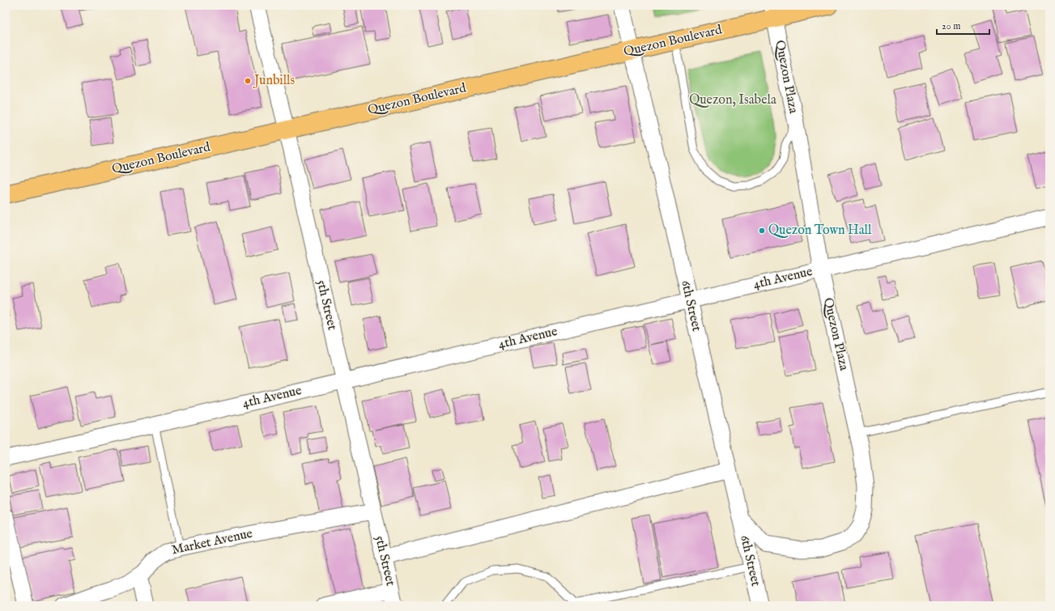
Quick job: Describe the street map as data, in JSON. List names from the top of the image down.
{
  "streets": {
    "highway": ["Quezon Boulevard"],
    "street": [
      "Quezon Plaza",
      "4th Avenue",
      "5th Street",
      "6th Street",
      "Market Avenue"
    ]
  },
  "crossings": [
    ["Quezon Boulevard", "Quezon Plaza"],
    ["Quezon Boulevard", "5th Street"],
    ["Quezon Boulevard", "6th Street"],
    ["Quezon Plaza", "4th Avenue"],
    ["Quezon Plaza", "6th Street"],
    ["4th Avenue", "5th Street"],
    ["4th Avenue", "6th Street"],
    ["5th Street", "Market Avenue"]
  ],
  "parks": ["Quezon, Isabela"],
  "places": ["Junbills", "Quezon Town Hall"],
  "scale_bar": "20 m"
}
